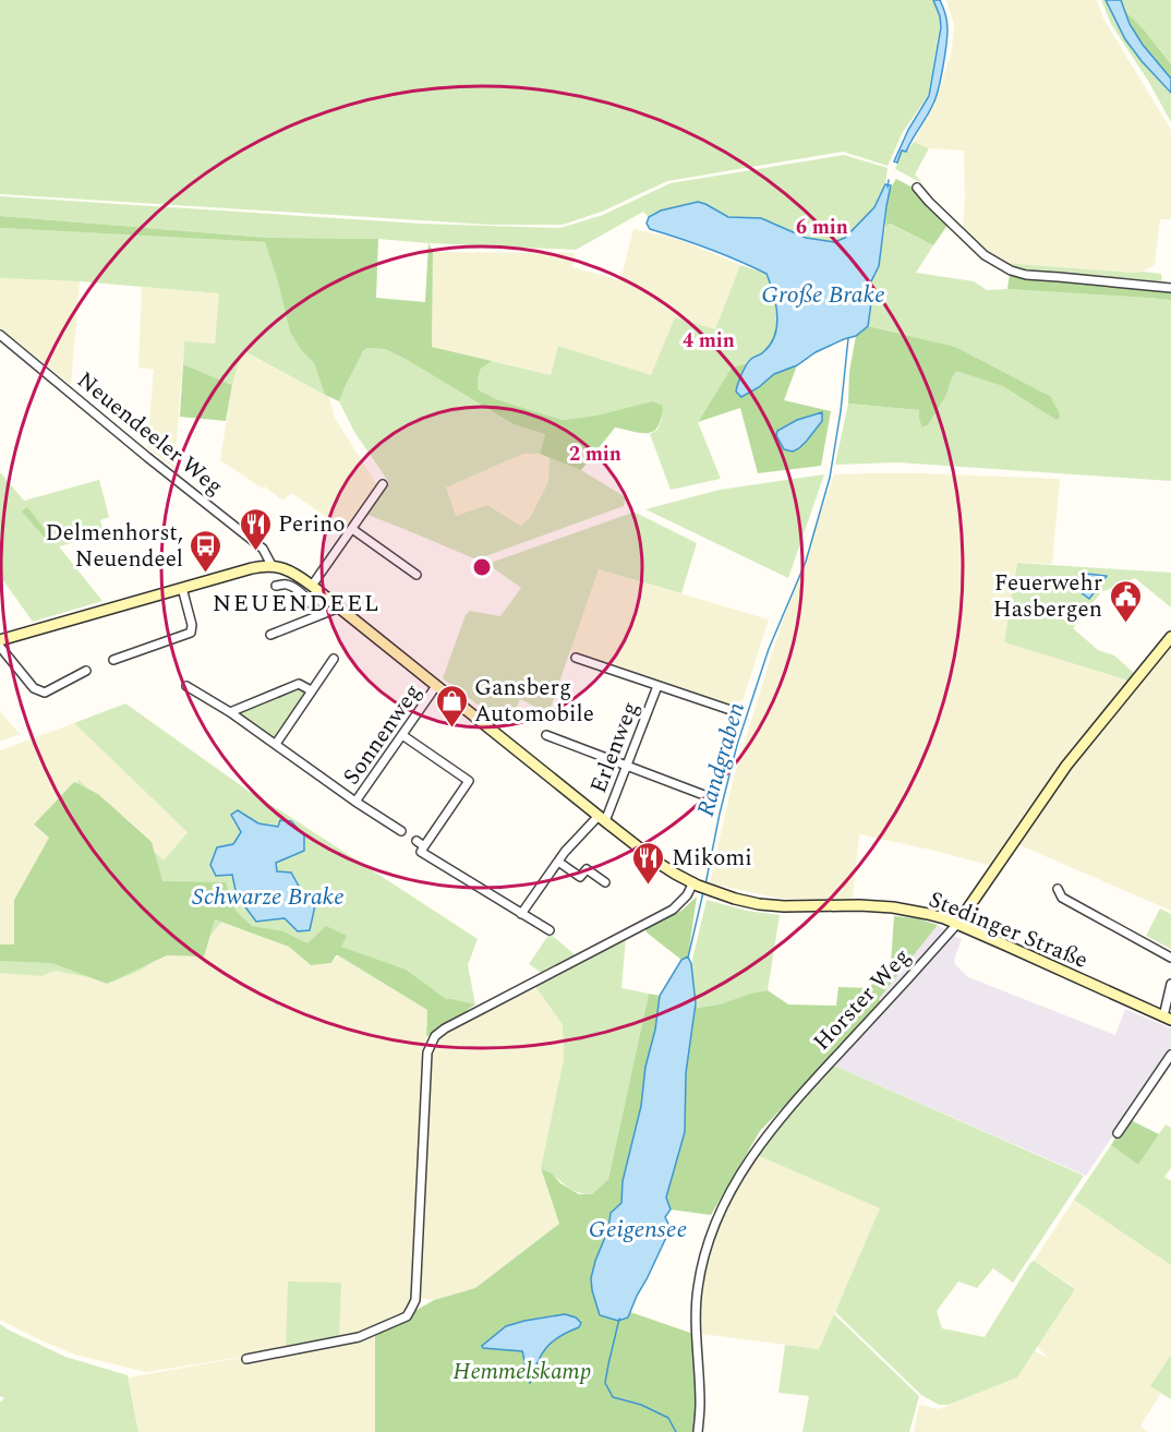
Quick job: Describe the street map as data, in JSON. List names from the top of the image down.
{
  "streets": {
    "main road": ["Stedinger Straße", "Horster Weg"],
    "street": ["Neuendeeler Weg", "Sonnenweg", "Erlenweg"]
  },
  "crossings": [
    ["Stedinger Straße", "Horster Weg"]
  ],
  "districts": ["NEUENDEEL"],
  "water": [
    "Große Brake",
    "Randgraben",
    "Schwarze Brake",
    "Geigensee"
  ],
  "parks": ["Hemmelskamp"],
  "places": {
    "restaurant": ["Perino", "Mikomi"],
    "bus stop": ["Delmenhorst, Neuendeel"],
    "public building": ["Feuerwehr Hasbergen"],
    "shop": ["Gansberg Automobile"]
  },
  "rings": ["6 min", "4 min", "2 min"]
}
